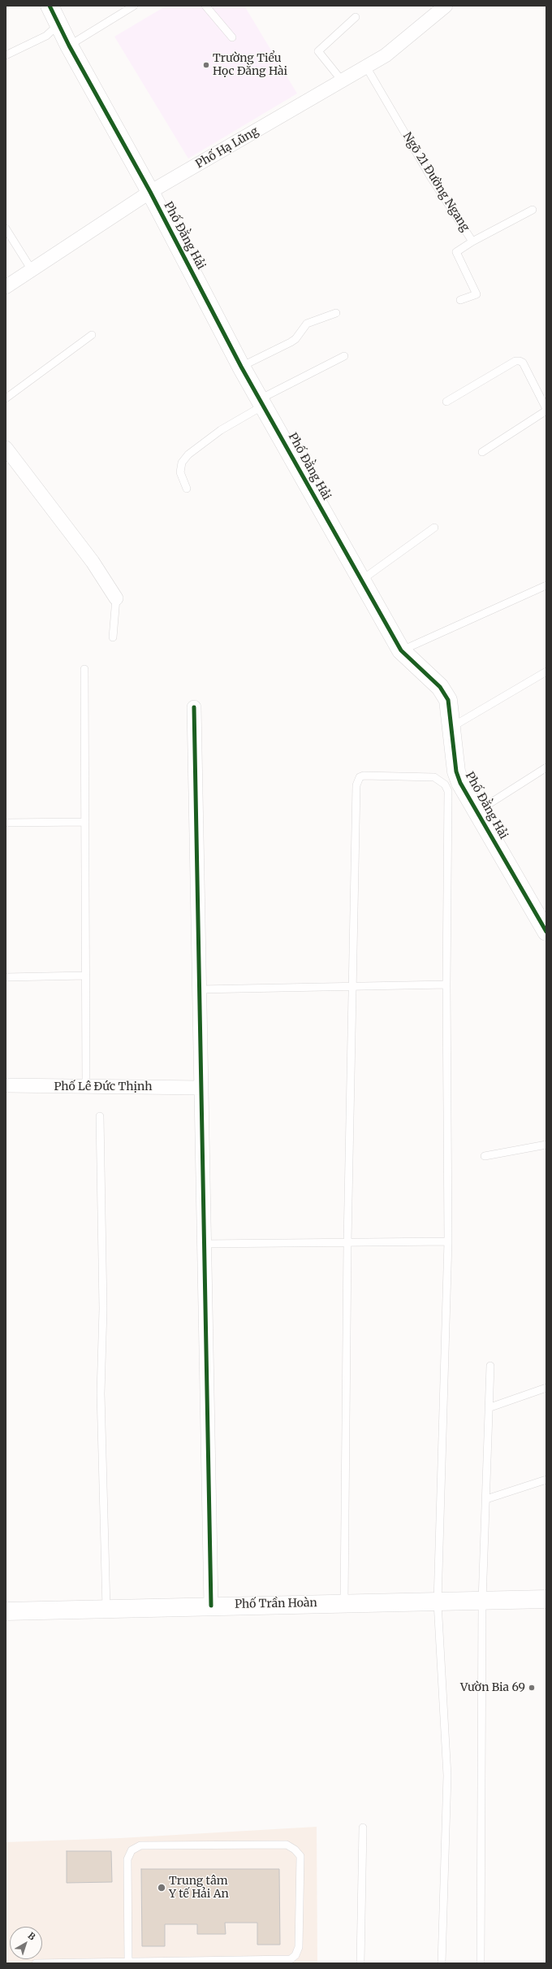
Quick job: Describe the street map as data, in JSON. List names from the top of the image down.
{
  "streets": {
    "street": [
      "Phố Hạ Lũng",
      "Phố Đằng Hải",
      "Phố Lê Đức Thịnh",
      "Phố Trần Hoàn"
    ],
    "lane": ["Ngõ 21 Đường Ngang"]
  },
  "crossings": [
    ["Phố Hạ Lũng", "Ngõ 21 Đường Ngang"],
    ["Phố Hạ Lũng", "Phố Đằng Hải"]
  ],
  "places": ["Trường Tiểu Học Đằng Hài", "Vườn Bia 69", "Trung tâm Y tế Hải An"],
  "north": "top right"
}
